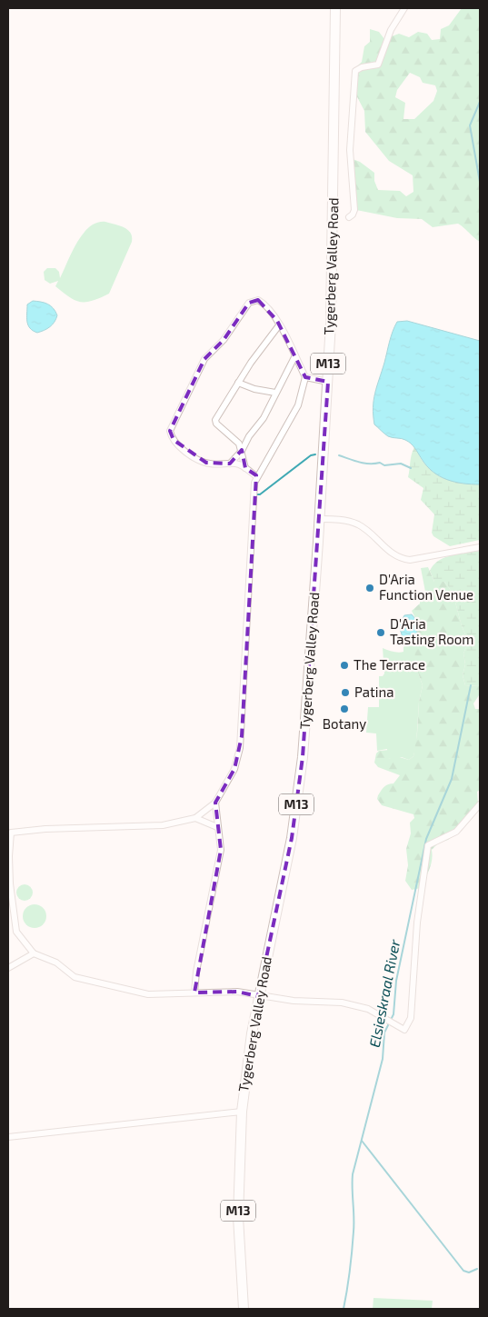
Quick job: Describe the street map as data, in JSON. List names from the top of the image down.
{
  "streets": {
    "main road": ["Tygerberg Valley Road", "M13"]
  },
  "water": ["Elsieskraal River"],
  "places": [
    "D'Aria Function Venue",
    "D'Aria Tasting Room",
    "The Terrace",
    "Patina",
    "Botany"
  ]
}
